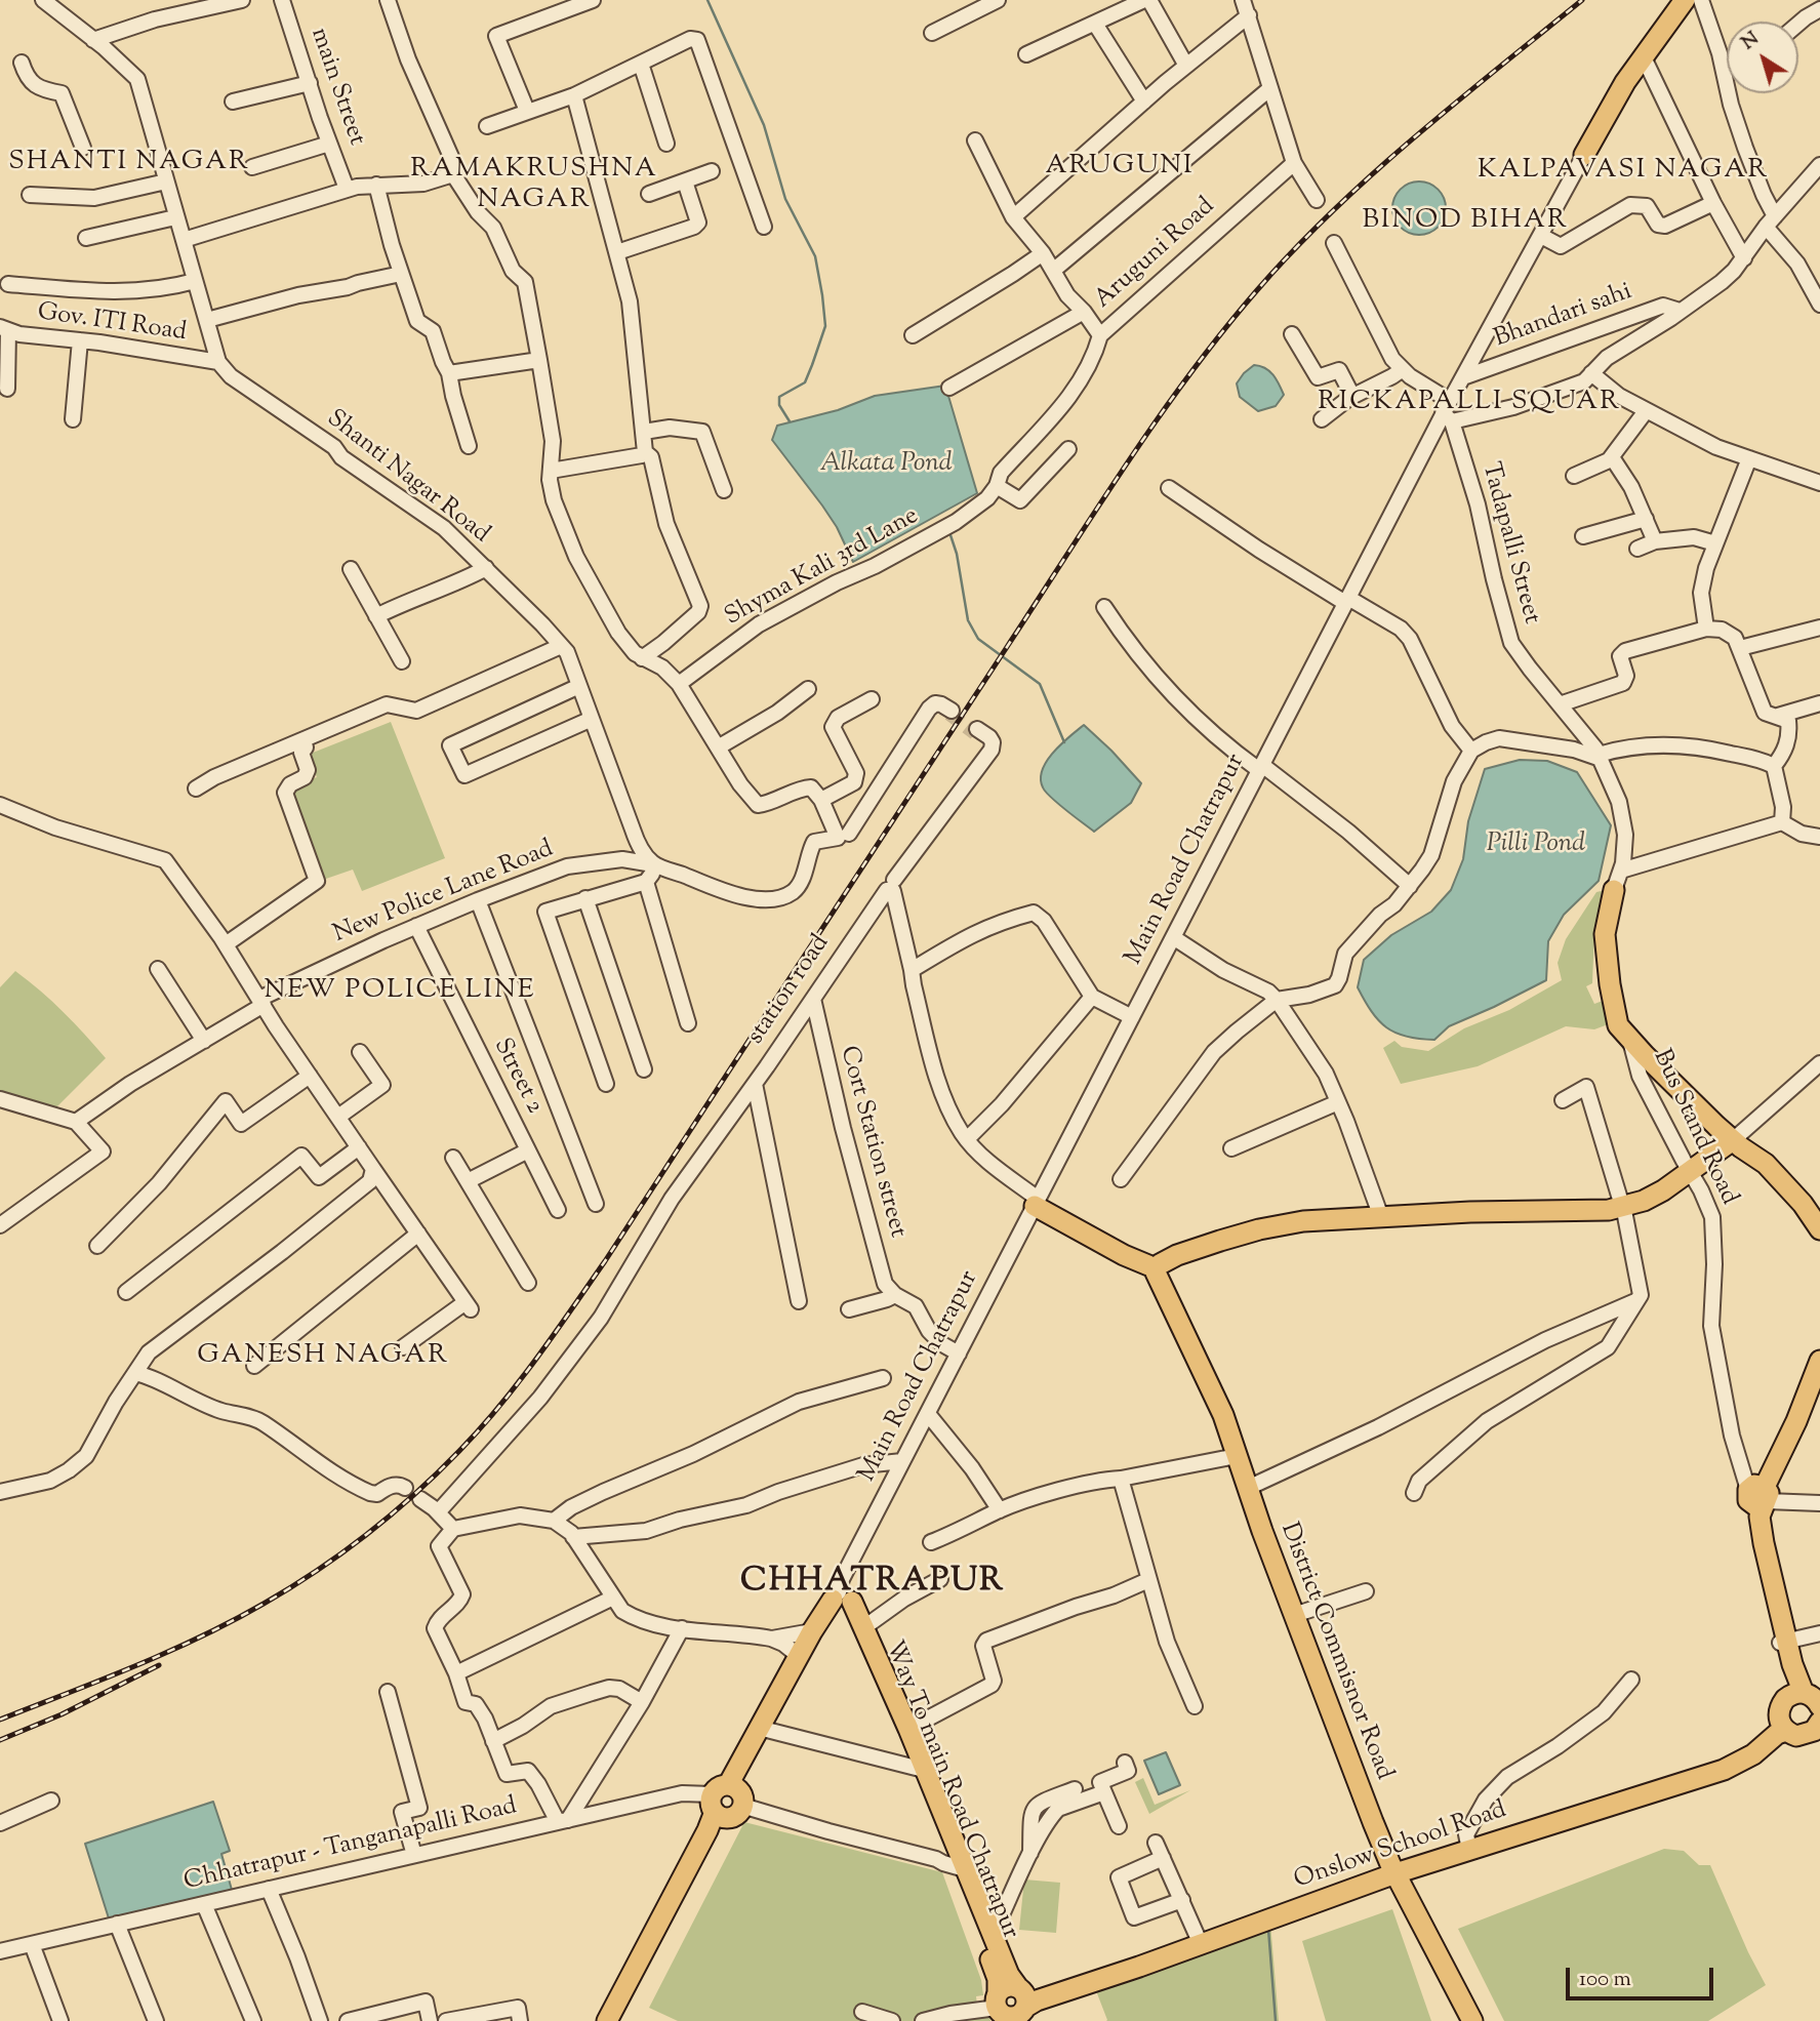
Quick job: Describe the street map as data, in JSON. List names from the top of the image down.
{
  "streets": {
    "main road": ["District Commisnor Road", "Way To main Road Chatrapur", "Onslow School Road"],
    "street": [
      "main Street",
      "Aruguni Road",
      "Bhandari sahi",
      "Gov. ITI Road",
      "Shanti Nagar Road",
      "Tadapalli Street",
      "Shyma Kali 3rd Lane",
      "Main Road Chatrapur",
      "New Police Lane Road",
      "station road",
      "Street 2",
      "Bus Stand Road",
      "Cort Station street",
      "Chhatrapur - Tanganapalli Road"
    ]
  },
  "crossings": [
    ["Aruguni Road", "Shyma Kali 3rd Lane"],
    ["Bhandari sahi", "Main Road Chatrapur"],
    ["Gov. ITI Road", "Shanti Nagar Road"],
    ["Shanti Nagar Road", "New Police Lane Road"],
    ["Tadapalli Street", "Main Road Chatrapur"],
    ["Main Road Chatrapur", "Way To main Road Chatrapur"],
    ["New Police Lane Road", "Street 2"],
    ["station road", "Cort Station street"],
    ["District Commisnor Road", "Onslow School Road"],
    ["Way To main Road Chatrapur", "Chhatrapur - Tanganapalli Road"],
    ["Way To main Road Chatrapur", "Onslow School Road"]
  ],
  "districts": [
    "SHANTI NAGAR",
    "ARUGUNI",
    "RAMAKRUSHNA NAGAR",
    "KALPAVASI NAGAR",
    "BINOD BIHAR",
    "RICKAPALLI SQUAR",
    "NEW POLICE LINE",
    "GANESH NAGAR",
    "CHHATRAPUR"
  ],
  "water": ["Alkata Pond", "Pilli Pond"],
  "scale_bar": "100 m",
  "north": "top left"
}
